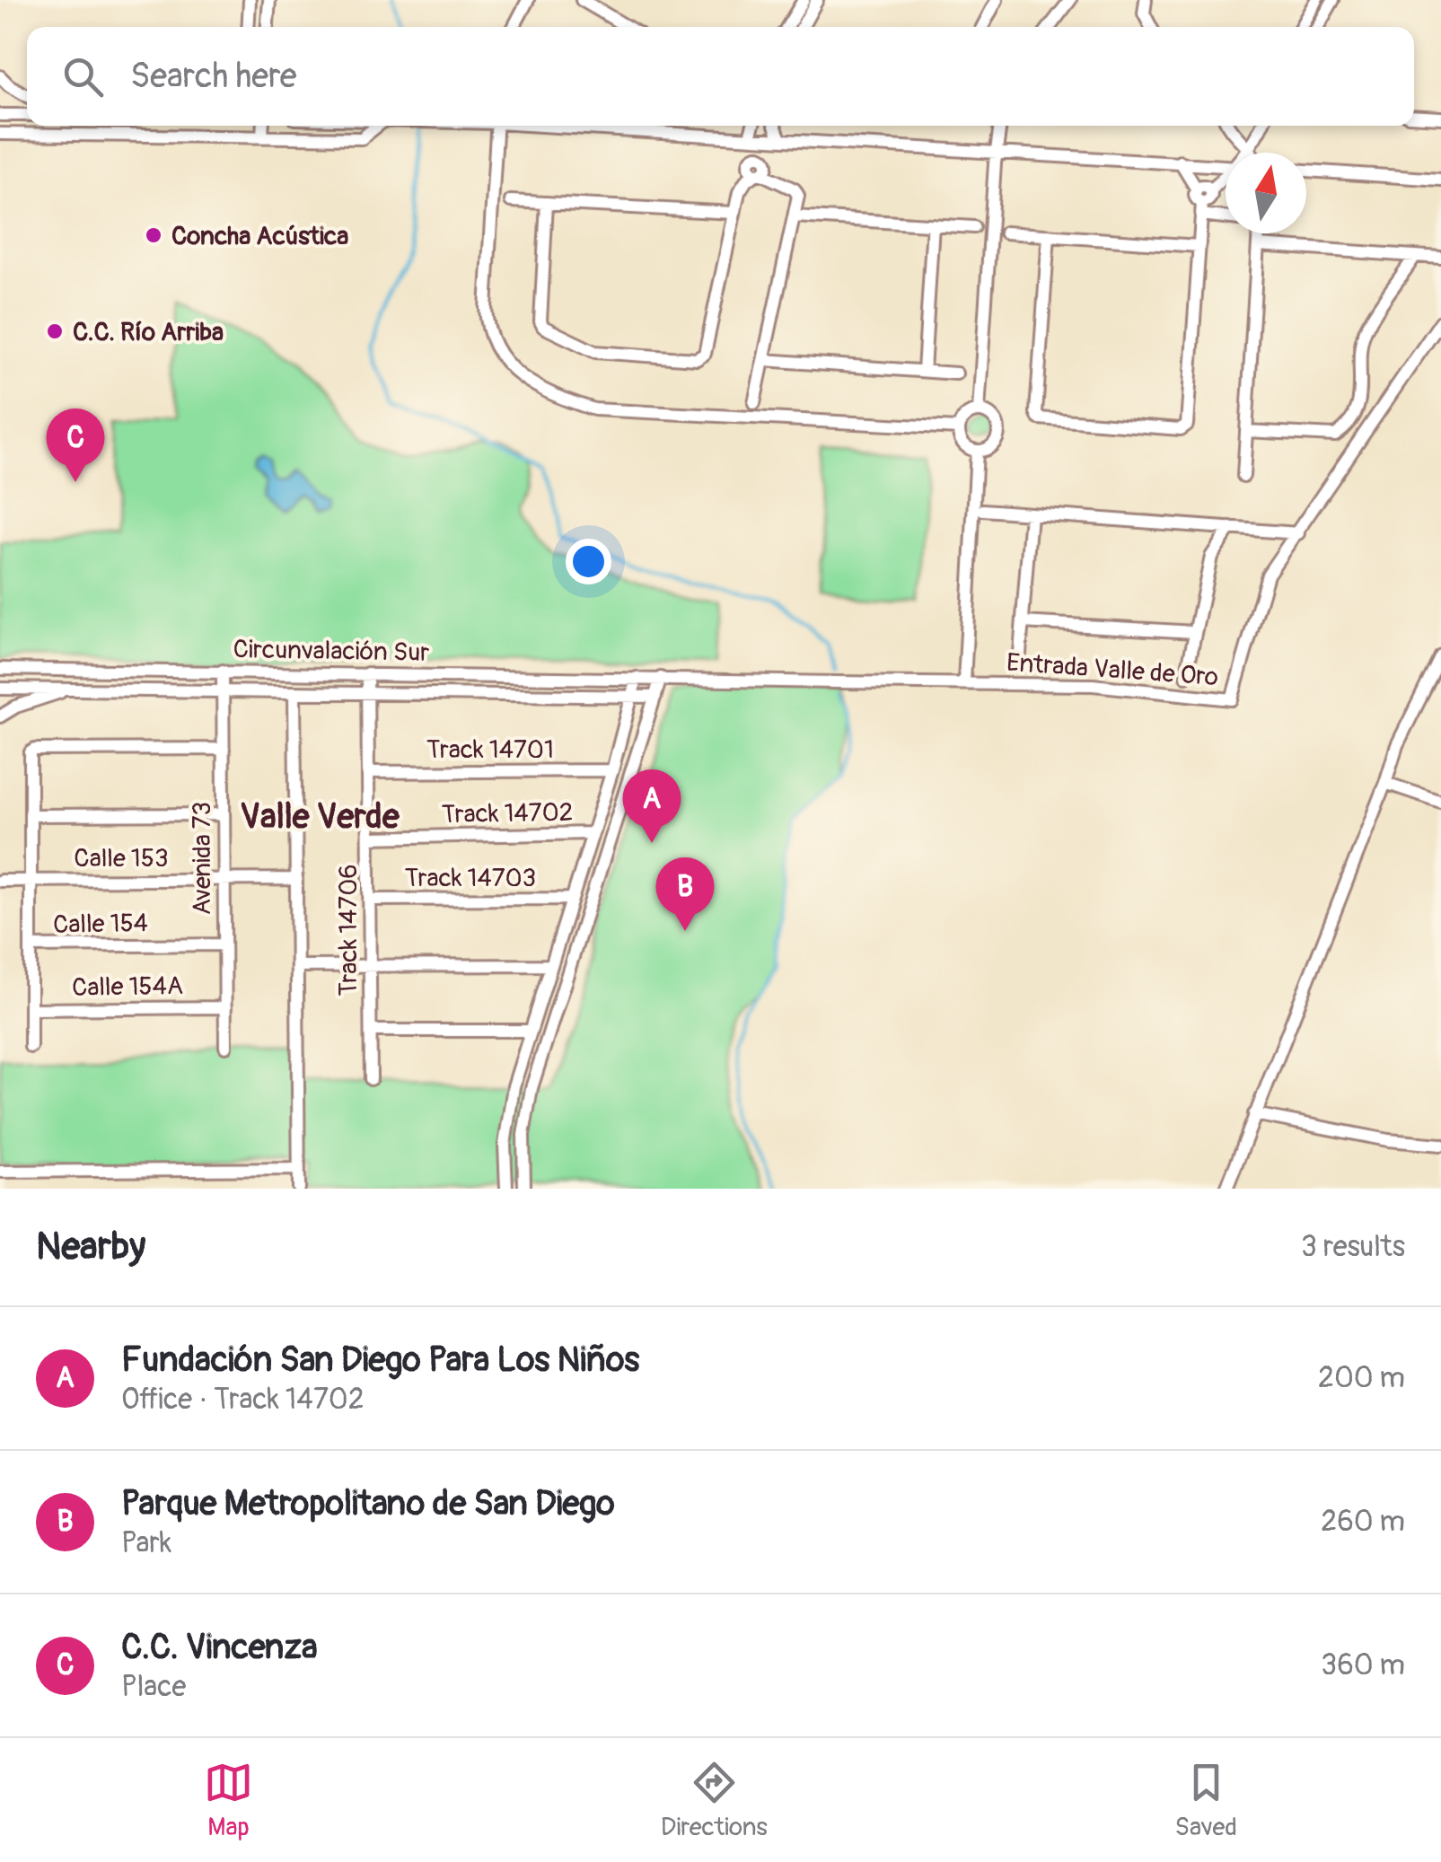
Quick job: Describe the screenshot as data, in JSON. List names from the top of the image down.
{
  "streets": {
    "street": [
      "Circunvalación Sur",
      "Entrada Valle de Oro",
      "Track 14701",
      "Track 14702",
      "Calle 153",
      "Avenida 73",
      "Track 14703",
      "Calle 154",
      "Track 14706",
      "Calle 154A"
    ]
  },
  "crossings": [
    ["Circunvalación Sur", "Entrada Valle de Oro"],
    ["Circunvalación Sur", "Avenida 73"],
    ["Circunvalación Sur", "Track 14706"],
    ["Track 14701", "Track 14706"],
    ["Track 14702", "Track 14706"],
    ["Calle 153", "Avenida 73"],
    ["Avenida 73", "Calle 154"],
    ["Avenida 73", "Calle 154A"],
    ["Track 14703", "Track 14706"]
  ],
  "districts": ["Valle Verde"],
  "places": ["Concha Acústica", "C.C. Río Arriba"],
  "north": "top",
  "page": {
    "search": "Search here",
    "pins": ["C", "A", "B"],
    "heading": ["Nearby", "3 results"],
    "list": [
      {
        "mark": "A",
        "name": "Fundación San Diego Para Los Niños",
        "note": "Office · Track 14702",
        "value": "200 m"
      },
      {
        "mark": "B",
        "name": "Parque Metropolitano de San Diego",
        "note": "Park",
        "value": "260 m"
      },
      {
        "mark": "C",
        "name": "C.C. Vincenza",
        "note": "Place",
        "value": "360 m"
      }
    ],
    "nav": ["Map", "Directions", "Saved"]
  }
}
